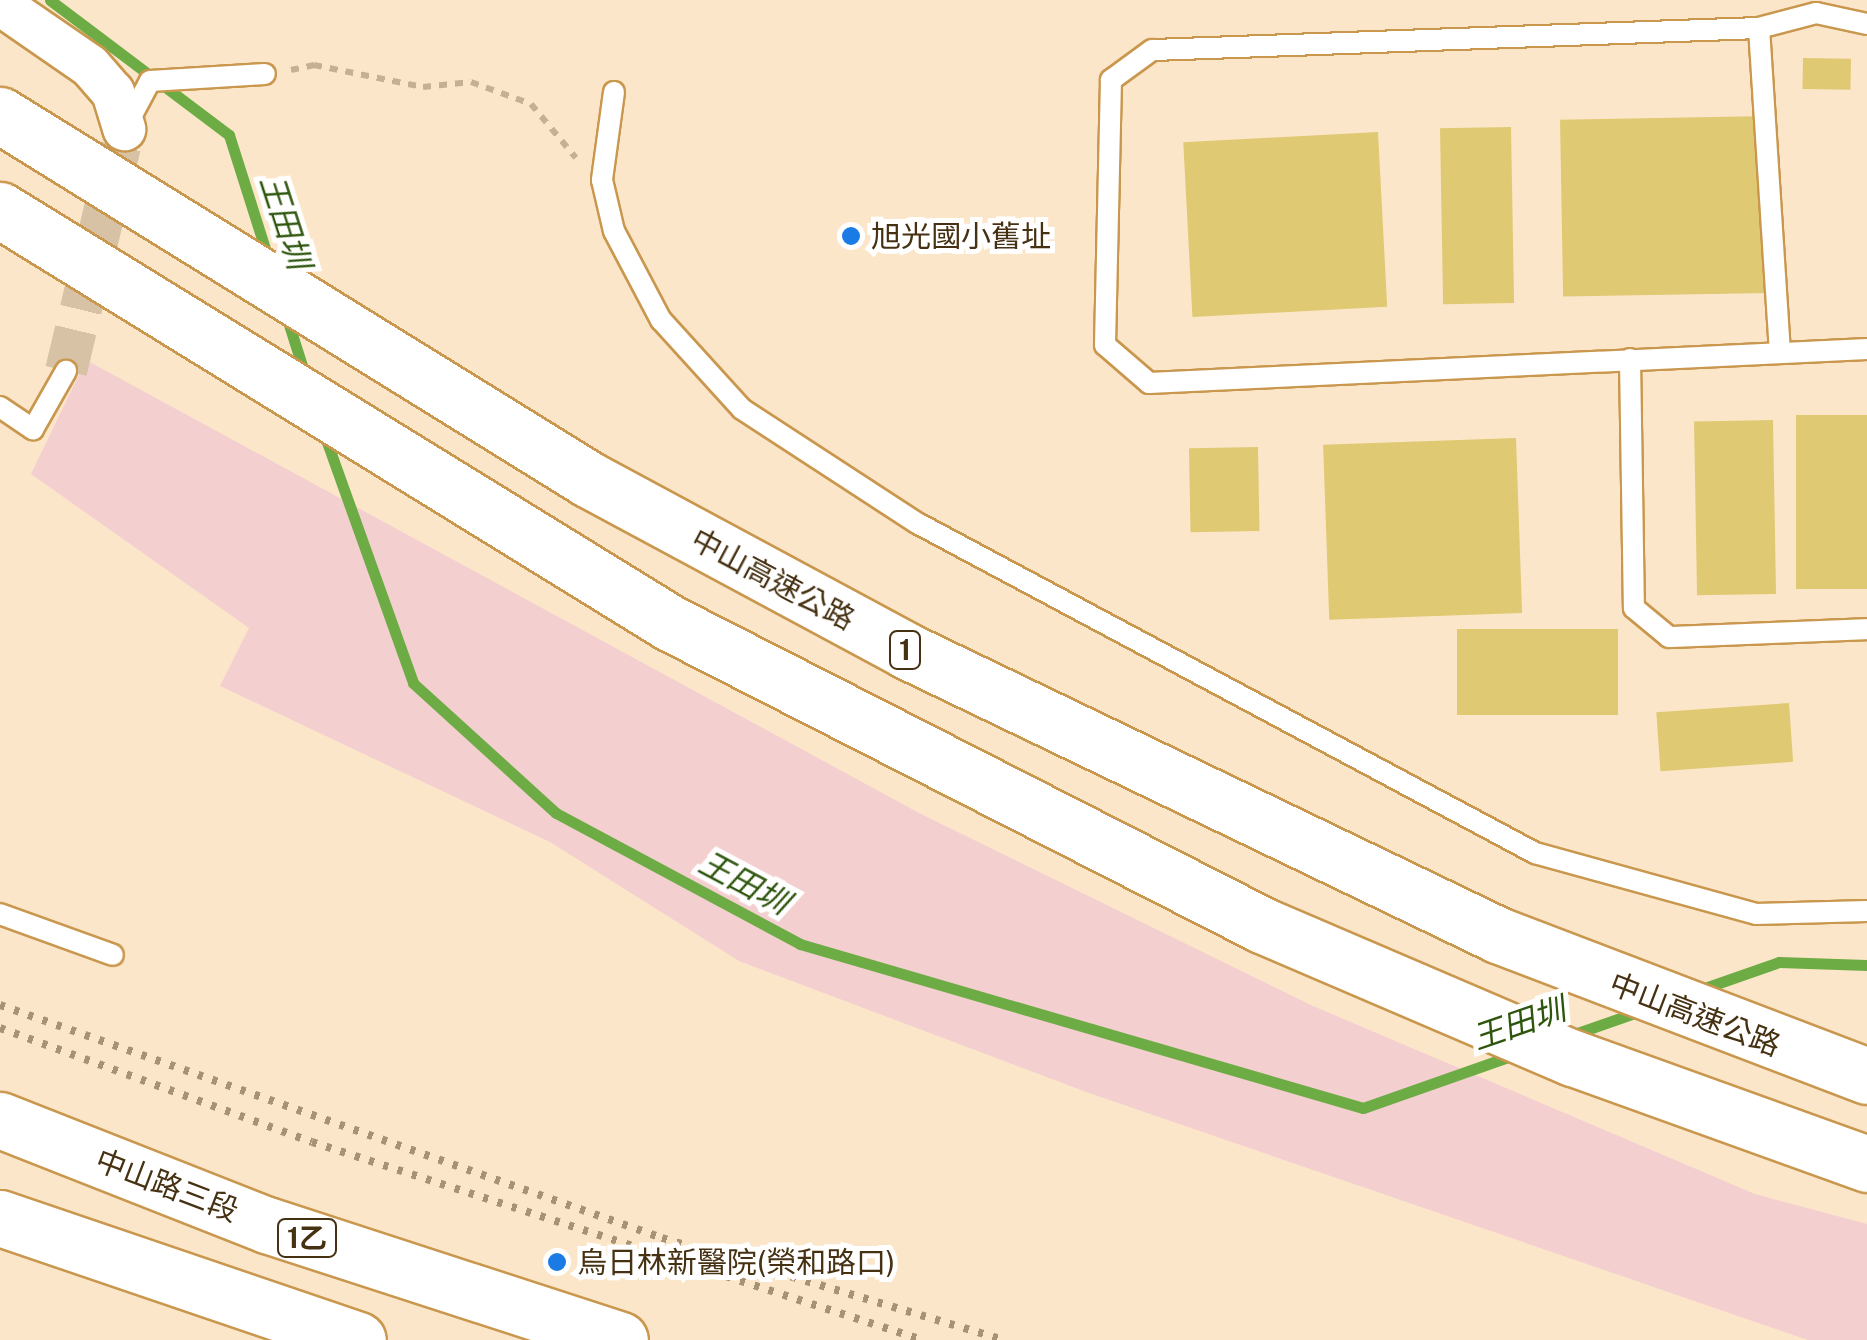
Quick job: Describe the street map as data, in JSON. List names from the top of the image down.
{
  "streets": {
    "main road": [
      "中山高速公路",
      "1",
      "中山路三段",
      "1乙"
    ]
  },
  "water": ["王田圳"],
  "places": ["旭光國小舊址", "烏日林新醫院(榮和路口)"]
}
